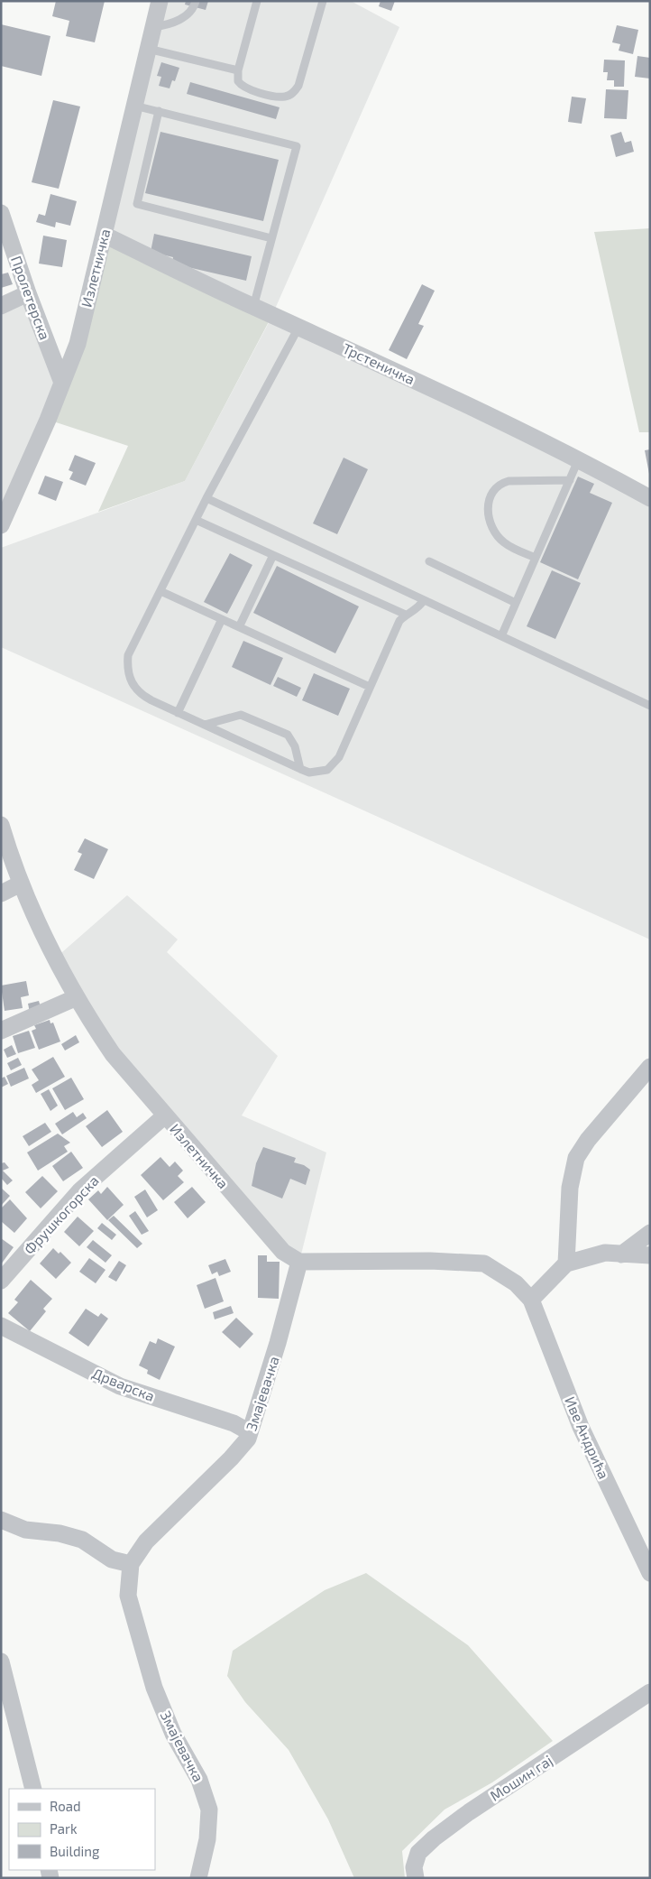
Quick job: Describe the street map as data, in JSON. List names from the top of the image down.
{
  "streets": {
    "street": [
      "Излетничка",
      "Пролетерска",
      "Трстеничка",
      "Фрушкогорска",
      "Дрварска",
      "Змајевачка",
      "Иве Андрића",
      "Мошин гај"
    ]
  },
  "crossings": [
    ["Излетничка", "Пролетерска"],
    ["Излетничка", "Трстеничка"],
    ["Излетничка", "Фрушкогорска"],
    ["Излетничка", "Змајевачка"],
    ["Дрварска", "Змајевачка"]
  ],
  "legend": ["Road", "Park", "Building"]
}
